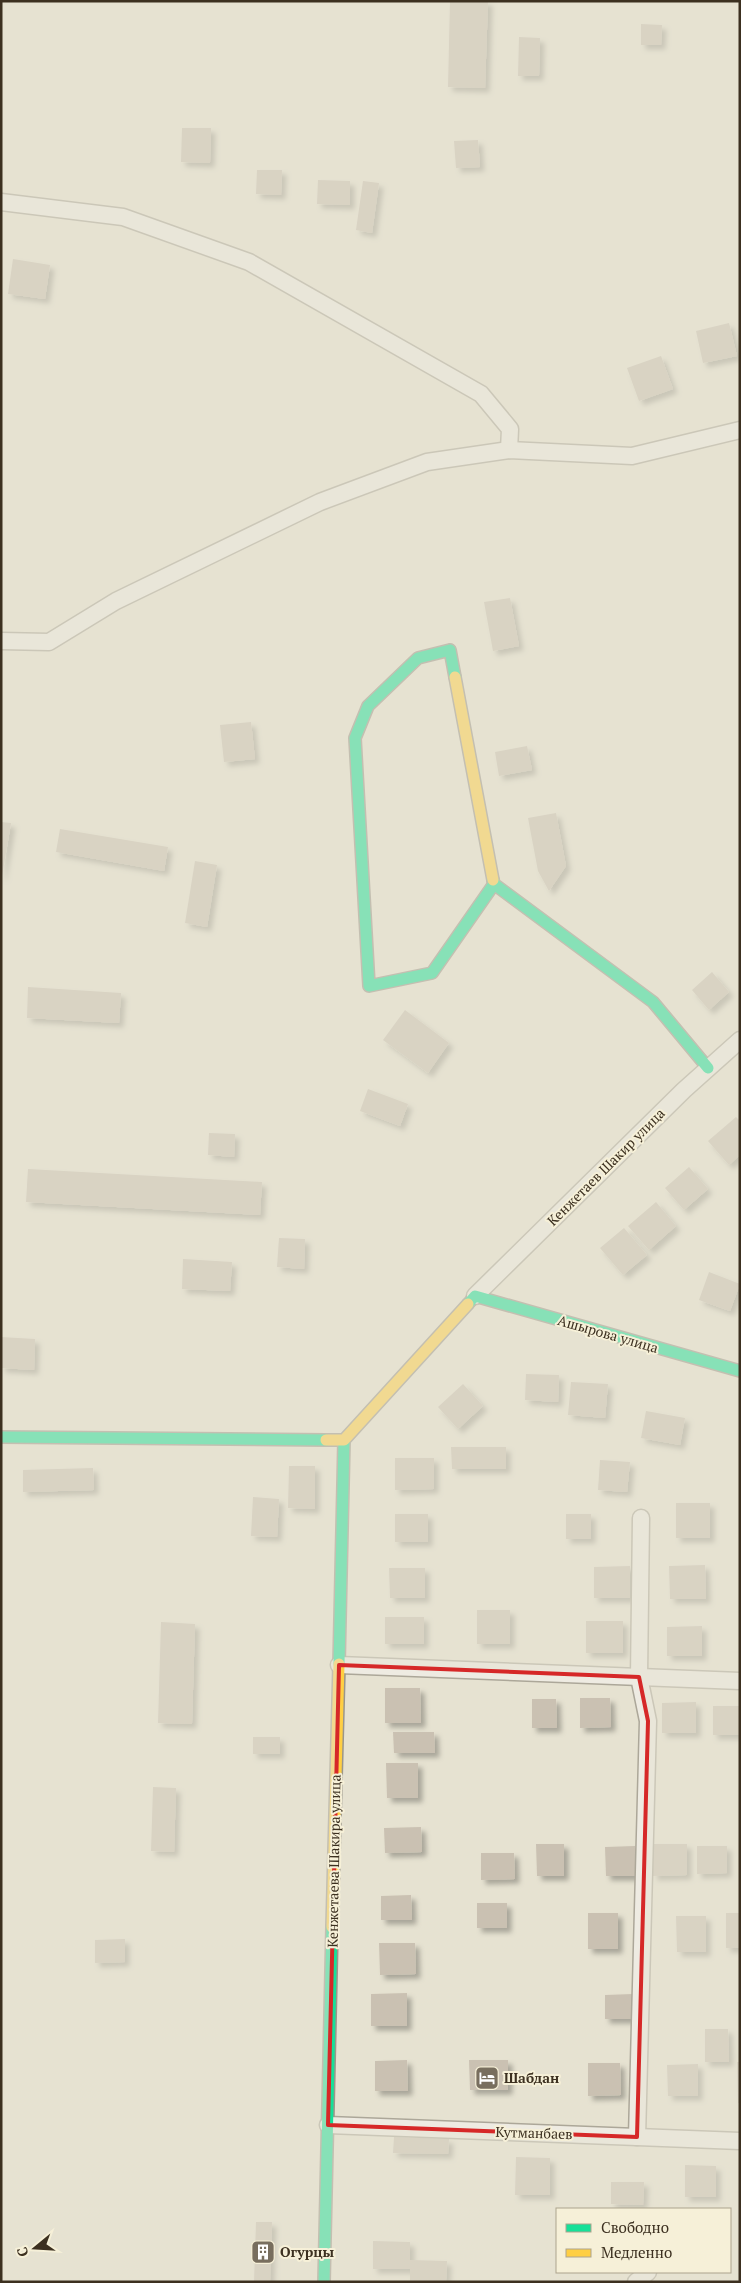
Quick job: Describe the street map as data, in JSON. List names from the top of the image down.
{
  "streets": {
    "street": [
      "Кенжетаев Шакир улица",
      "Ашырова улица",
      "Кенжетаева Шакира улица",
      "Кутманбаев"
    ]
  },
  "crossings": [
    ["Кенжетаев Шакир улица", "Ашырова улица"],
    ["Кенжетаева Шакира улица", "Кутманбаев"]
  ],
  "places": {
    "hotel": ["Шабдан"],
    "building": ["Огурцы"]
  },
  "legend": ["Свободно", "Медленно"],
  "north": "left"
}
